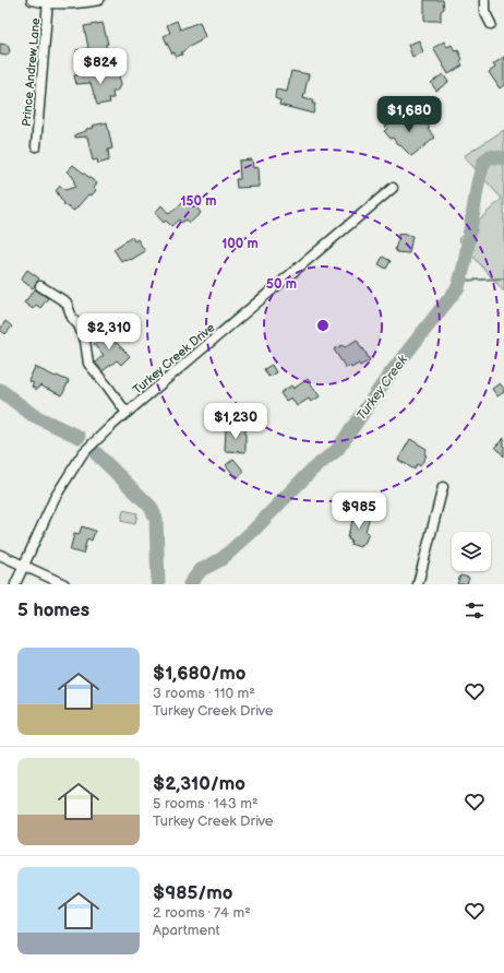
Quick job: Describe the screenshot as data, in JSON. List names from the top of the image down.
{
  "streets": {
    "street": ["Prince Andrew Lane", "Turkey Creek Drive"]
  },
  "water": ["Turkey Creek"],
  "page": {
    "price": [
      "$824",
      "$1,680",
      "$2,310",
      "$1,230",
      "$985"
    ],
    "heading": "5 homes",
    "list": [
      {
        "name": "$1,680/mo",
        "note": "3 rooms · 110 m² · Turkey Creek Drive"
      },
      {
        "name": "$2,310/mo",
        "note": "5 rooms · 143 m² · Turkey Creek Drive"
      },
      {
        "name": "$985/mo",
        "note": "2 rooms · 74 m² · Apartment"
      }
    ]
  },
  "rings": ["150 m", "100 m", "50 m"]
}
